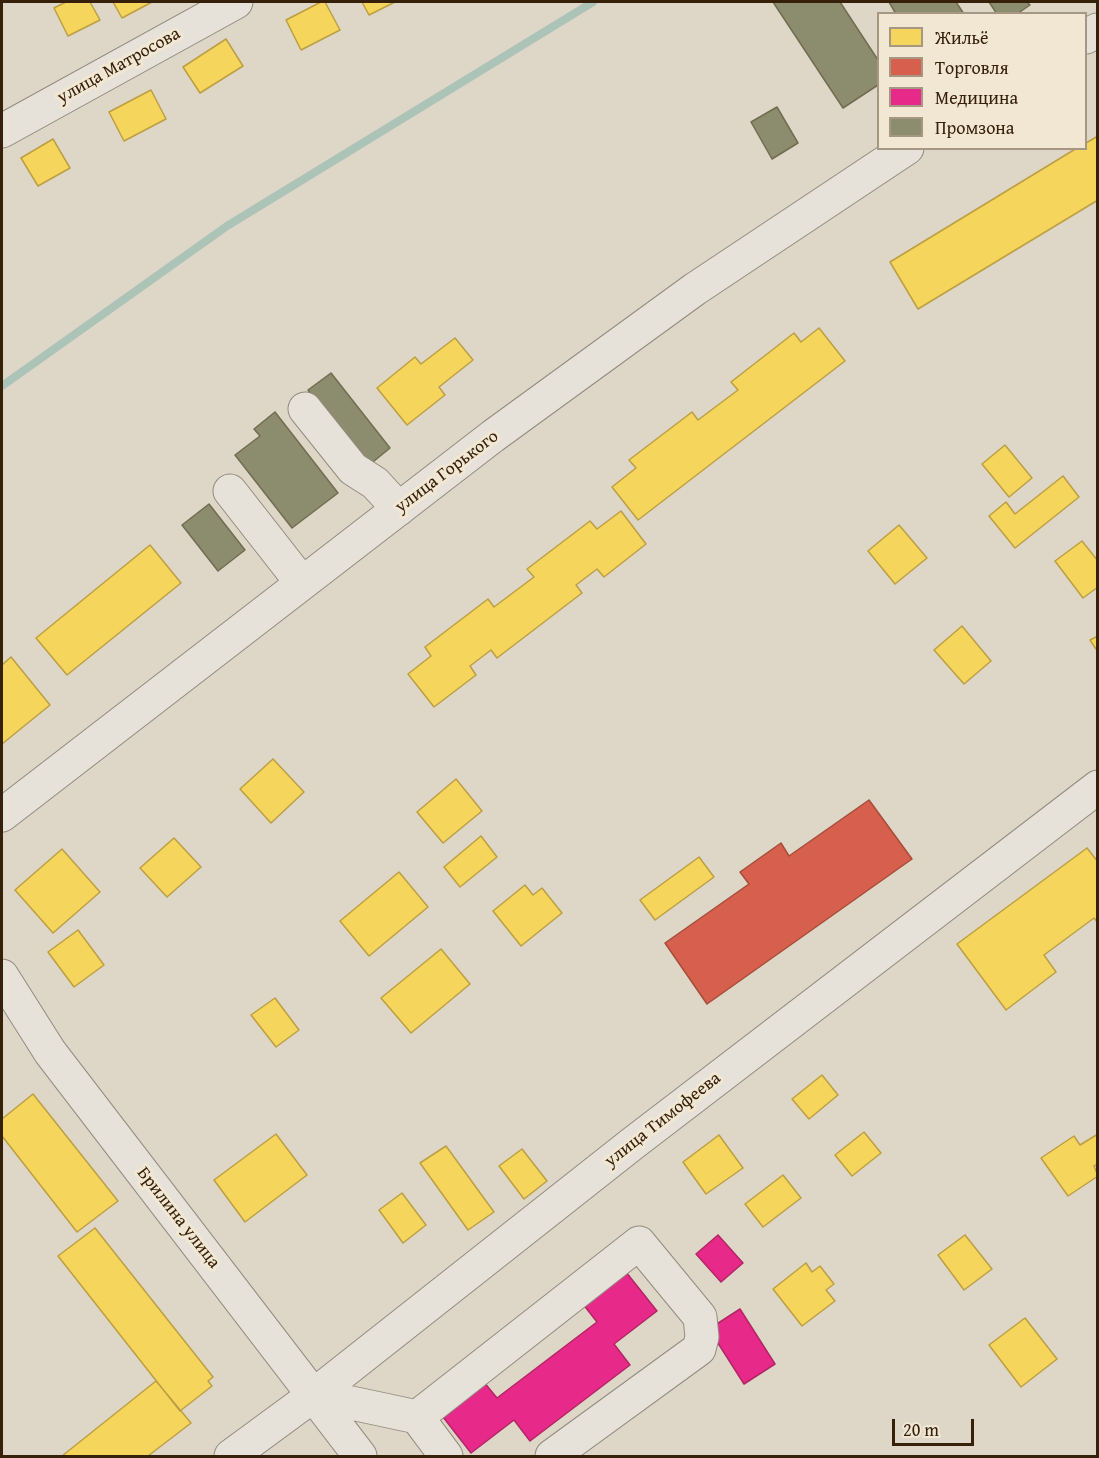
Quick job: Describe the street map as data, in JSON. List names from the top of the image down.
{
  "streets": {
    "street": [
      "улица Матросова",
      "улица Горького",
      "улица Тимофеева",
      "Брилина улица"
    ]
  },
  "crossings": [
    ["улица Тимофеева", "Брилина улица"]
  ],
  "legend": [
    "Жильё",
    "Торговля",
    "Медицина",
    "Промзона"
  ],
  "scale_bar": "20 m"
}
